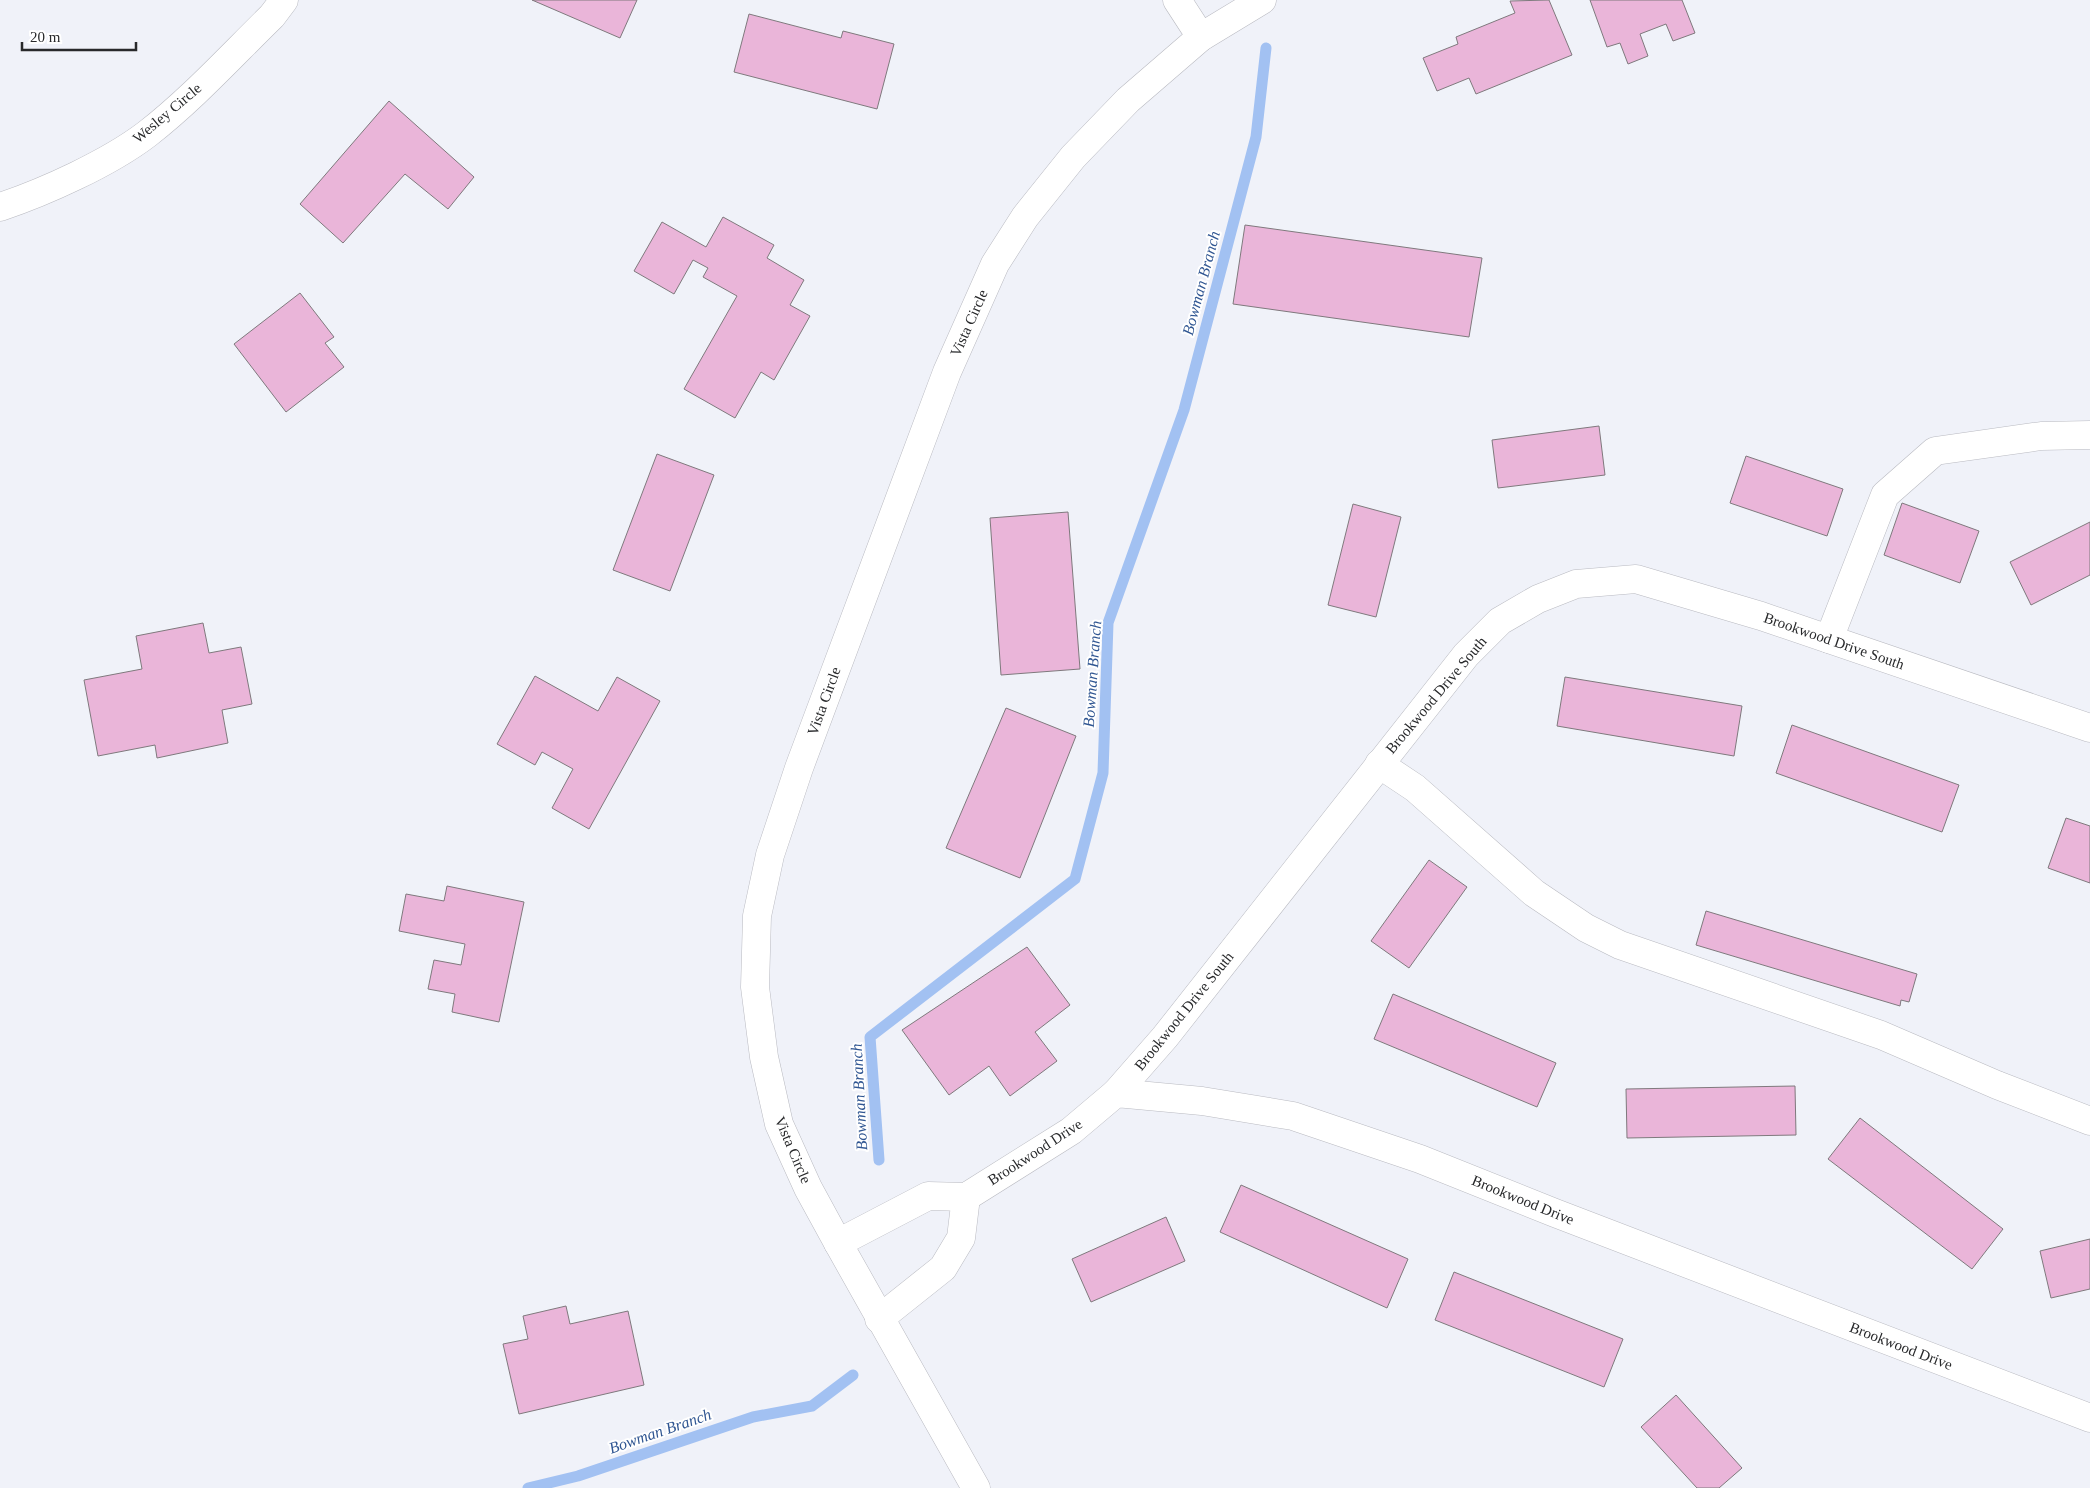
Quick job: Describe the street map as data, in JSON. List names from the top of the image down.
{
  "streets": {
    "street": [
      "Wesley Circle",
      "Vista Circle",
      "Brookwood Drive South",
      "Brookwood Drive"
    ]
  },
  "crossings": [
    ["Brookwood Drive South", "Brookwood Drive"]
  ],
  "water": ["Bowman Branch"],
  "scale_bar": "20 m"
}
